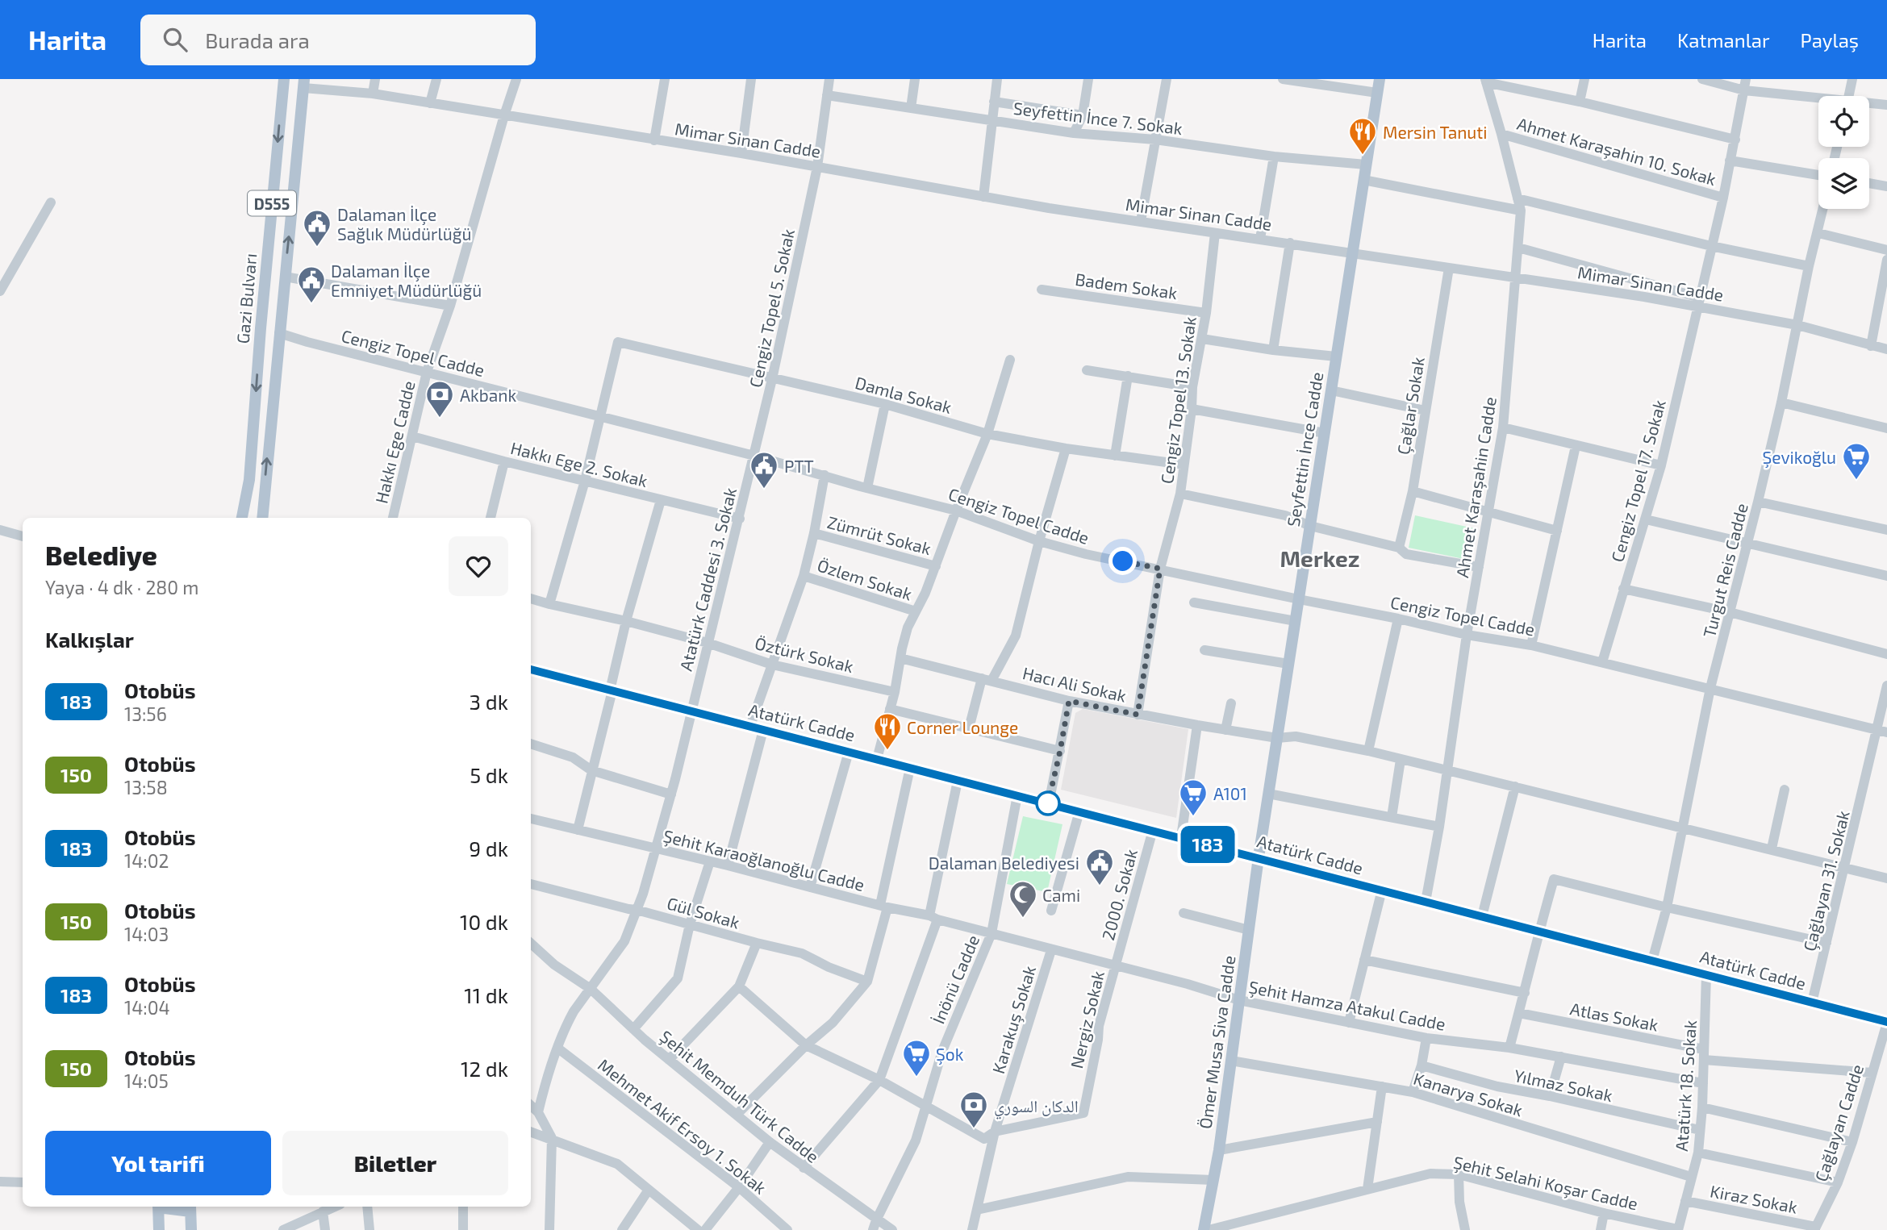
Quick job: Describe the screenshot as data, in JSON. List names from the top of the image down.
{
  "streets": {
    "main road": [
      "D555",
      "Gazi Bulvarı",
      "Seyfettin İnce Cadde",
      "Atatürk Cadde",
      "Ömer Musa Siva Cadde"
    ],
    "street": [
      "Seyfettin İnce 7. Sokak",
      "Mimar Sinan Cadde",
      "Ahmet Karaşahin 10. Sokak",
      "Badem Sokak",
      "Cengiz Topel 5. Sokak",
      "Cengiz Topel Cadde",
      "Damla Sokak",
      "Cengiz Topel 13. Sokak",
      "Çağlar Sokak",
      "Hakkı Ege Cadde",
      "Hakkı Ege 2. Sokak",
      "Cengiz Topel 17. Sokak",
      "Ahmet Karaşahin Cadde",
      "Zümrüt Sokak",
      "Turgut Reis Cadde",
      "Atatürk Caddesi 3. Sokak",
      "Özlem Sokak",
      "Öztürk Sokak",
      "Hacı Ali Sokak",
      "Şehit Karaoğlanoğlu Cadde",
      "Çağlayan 31. Sokak",
      "2000. Sokak",
      "Gül Sokak",
      "İnönü Cadde",
      "Şehit Hamza Atakul Cadde",
      "Atlas Sokak",
      "Karakuş Sokak",
      "Nergiz Sokak",
      "Yılmaz Sokak",
      "Atatürk 18. Sokak",
      "Kanarya Sokak",
      "Şehit Memduh Türk Cadde",
      "Çağlayan Cadde",
      "Mehmet Akif Ersoy 1. Sokak",
      "Şehit Selahi Koşar Cadde",
      "Kiraz Sokak"
    ]
  },
  "crossings": [
    ["Seyfettin İnce 7. Sokak", "Cengiz Topel 5. Sokak"],
    ["Seyfettin İnce 7. Sokak", "Seyfettin İnce Cadde"],
    ["Mimar Sinan Cadde", "D555"],
    ["Mimar Sinan Cadde", "Cengiz Topel 5. Sokak"],
    ["Mimar Sinan Cadde", "Cengiz Topel 13. Sokak"],
    ["Mimar Sinan Cadde", "Çağlar Sokak"],
    ["Mimar Sinan Cadde", "Hakkı Ege Cadde"],
    ["Mimar Sinan Cadde", "Seyfettin İnce Cadde"],
    ["Mimar Sinan Cadde", "Cengiz Topel 17. Sokak"],
    ["Mimar Sinan Cadde", "Ahmet Karaşahin Cadde"],
    ["Mimar Sinan Cadde", "Turgut Reis Cadde"],
    ["Ahmet Karaşahin 10. Sokak", "Cengiz Topel 17. Sokak"],
    ["Ahmet Karaşahin 10. Sokak", "Ahmet Karaşahin Cadde"],
    ["D555", "Cengiz Topel Cadde"],
    ["Badem Sokak", "Cengiz Topel 13. Sokak"],
    ["Cengiz Topel 5. Sokak", "Cengiz Topel Cadde"],
    ["Cengiz Topel 5. Sokak", "Damla Sokak"],
    ["Cengiz Topel 5. Sokak", "Atatürk Caddesi 3. Sokak"],
    ["Cengiz Topel Cadde", "Damla Sokak"],
    ["Cengiz Topel Cadde", "Cengiz Topel 13. Sokak"],
    ["Cengiz Topel Cadde", "Hakkı Ege Cadde"],
    ["Cengiz Topel Cadde", "Seyfettin İnce Cadde"],
    ["Cengiz Topel Cadde", "Cengiz Topel 17. Sokak"],
    ["Cengiz Topel Cadde", "Ahmet Karaşahin Cadde"],
    ["Cengiz Topel Cadde", "Turgut Reis Cadde"],
    ["Cengiz Topel Cadde", "Atatürk Caddesi 3. Sokak"],
    ["Cengiz Topel Cadde", "Çağlayan 31. Sokak"],
    ["Damla Sokak", "Cengiz Topel 13. Sokak"],
    ["Cengiz Topel 13. Sokak", "Hacı Ali Sokak"],
    ["Hakkı Ege Cadde", "Hakkı Ege 2. Sokak"],
    ["Seyfettin İnce Cadde", "Hacı Ali Sokak"],
    ["Seyfettin İnce Cadde", "Atatürk Cadde"],
    ["Seyfettin İnce Cadde", "Ömer Musa Siva Cadde"],
    ["Hakkı Ege 2. Sokak", "Atatürk Caddesi 3. Sokak"],
    ["Ahmet Karaşahin Cadde", "Hacı Ali Sokak"],
    ["Ahmet Karaşahin Cadde", "Atatürk Cadde"],
    ["Turgut Reis Cadde", "Hacı Ali Sokak"],
    ["Turgut Reis Cadde", "Atatürk Cadde"],
    ["Atatürk Caddesi 3. Sokak", "Öztürk Sokak"],
    ["Atatürk Caddesi 3. Sokak", "Atatürk Cadde"],
    ["Atatürk Caddesi 3. Sokak", "Şehit Karaoğlanoğlu Cadde"],
    ["Atatürk Caddesi 3. Sokak", "Gül Sokak"],
    ["Atatürk Caddesi 3. Sokak", "Şehit Memduh Türk Cadde"],
    ["Atatürk Caddesi 3. Sokak", "Mehmet Akif Ersoy 1. Sokak"],
    ["Hacı Ali Sokak", "Çağlayan 31. Sokak"],
    ["Atatürk Cadde", "Çağlayan 31. Sokak"],
    ["Atatürk Cadde", "2000. Sokak"],
    ["Atatürk Cadde", "İnönü Cadde"],
    ["Atatürk Cadde", "Ömer Musa Siva Cadde"],
    ["Atatürk Cadde", "Atatürk 18. Sokak"],
    ["Atatürk Cadde", "Çağlayan Cadde"],
    ["Şehit Karaoğlanoğlu Cadde", "İnönü Cadde"],
    ["Şehit Karaoğlanoğlu Cadde", "Şehit Hamza Atakul Cadde"],
    ["2000. Sokak", "Şehit Hamza Atakul Cadde"],
    ["2000. Sokak", "Nergiz Sokak"],
    ["İnönü Cadde", "Şehit Hamza Atakul Cadde"],
    ["İnönü Cadde", "Şehit Memduh Türk Cadde"],
    ["Şehit Hamza Atakul Cadde", "Karakuş Sokak"],
    ["Şehit Hamza Atakul Cadde", "Nergiz Sokak"],
    ["Şehit Hamza Atakul Cadde", "Ömer Musa Siva Cadde"],
    ["Şehit Hamza Atakul Cadde", "Atatürk 18. Sokak"],
    ["Atlas Sokak", "Atatürk 18. Sokak"],
    ["Atlas Sokak", "Çağlayan Cadde"],
    ["Karakuş Sokak", "Nergiz Sokak"],
    ["Ömer Musa Siva Cadde", "Kanarya Sokak"],
    ["Yılmaz Sokak", "Atatürk 18. Sokak"],
    ["Atatürk 18. Sokak", "Kanarya Sokak"],
    ["Atatürk 18. Sokak", "Şehit Selahi Koşar Cadde"],
    ["Atatürk 18. Sokak", "Kiraz Sokak"],
    ["Çağlayan Cadde", "Kiraz Sokak"]
  ],
  "districts": ["Merkez"],
  "places": {
    "restaurant": ["Mersin Tanuti", "Corner Lounge"],
    "public building": [
      "Dalaman İlçe Sağlık Müdürlüğü",
      "Dalaman İlçe Emniyet Müdürlüğü",
      "PTT",
      "Dalaman Belediyesi"
    ],
    "bank": ["Akbank", "الدكان السوري"],
    "supermarket": ["Şevikoğlu", "A101", "Şok"],
    "mosque": ["Cami"]
  },
  "lines": ["bus line 183"],
  "page": {
    "header": "Harita",
    "search": "Burada ara",
    "nav": ["Harita", "Katmanlar", "Paylaş"],
    "on_map": "183",
    "heading": [
      ["Belediye", "Yaya · 4 dk · 280 m"],
      "Kalkışlar"
    ],
    "list": [
      {
        "mark": "183",
        "name": "Otobüs",
        "note": "13:56",
        "value": "3 dk"
      },
      {
        "mark": "150",
        "name": "Otobüs",
        "note": "13:58",
        "value": "5 dk"
      },
      {
        "mark": "183",
        "name": "Otobüs",
        "note": "14:02",
        "value": "9 dk"
      },
      {
        "mark": "150",
        "name": "Otobüs",
        "note": "14:03",
        "value": "10 dk"
      },
      {
        "mark": "183",
        "name": "Otobüs",
        "note": "14:04",
        "value": "11 dk"
      },
      {
        "mark": "150",
        "name": "Otobüs",
        "note": "14:05",
        "value": "12 dk"
      }
    ],
    "buttons": ["Yol tarifi", "Biletler"]
  }
}
